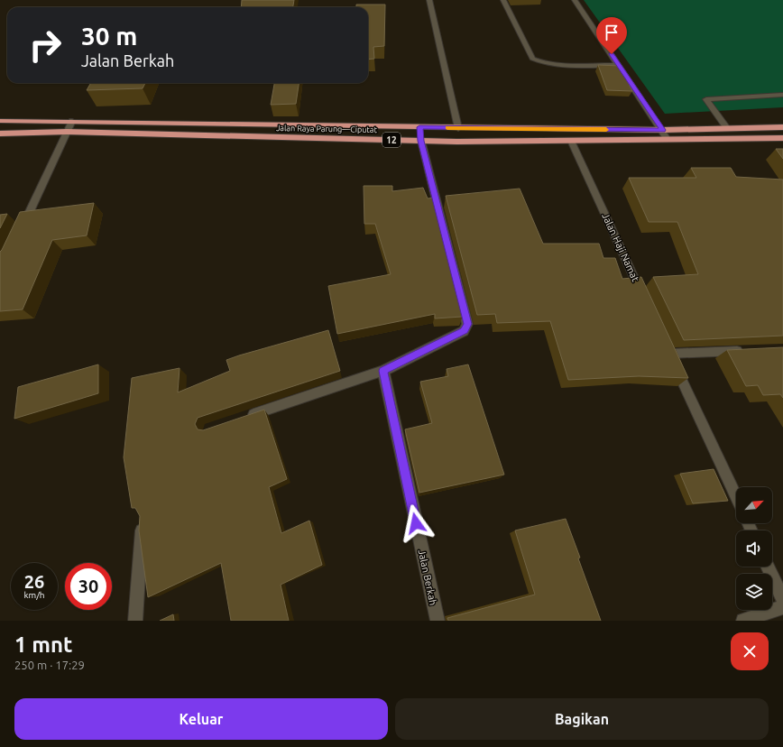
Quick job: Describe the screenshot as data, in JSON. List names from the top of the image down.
{
  "streets": {
    "highway": ["Jalan Raya Parung—Ciputat", "12"],
    "street": ["Jalan Haji Namat", "Jalan Berkah"]
  },
  "crossings": [
    ["Jalan Raya Parung—Ciputat", "Jalan Haji Namat"]
  ],
  "north": "top right",
  "page": {
    "turn": ["30 m", "Jalan Berkah"],
    "speed": "26 km/h",
    "limit": "30",
    "heading": ["1 mnt", "250 m · 17:29"],
    "buttons": ["Keluar", "Bagikan"]
  }
}
